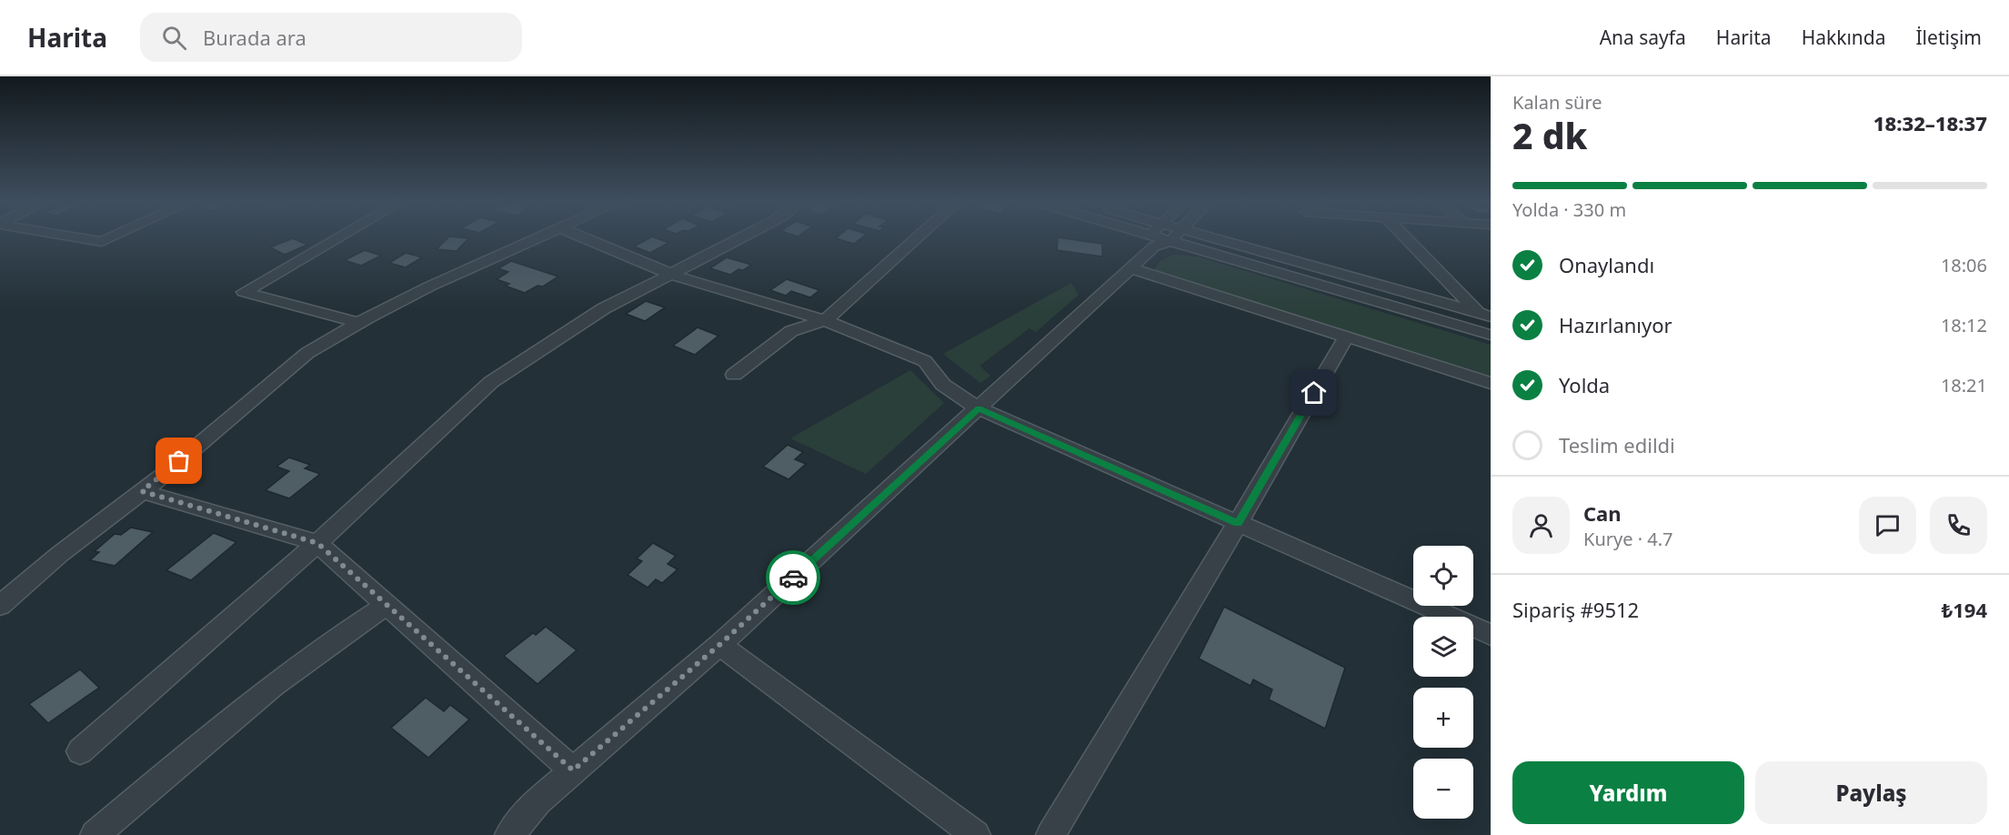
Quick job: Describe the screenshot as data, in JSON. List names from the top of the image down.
{
  "page": {
    "header": "Harita",
    "search": "Burada ara",
    "nav": [
      "Ana sayfa",
      "Harita",
      "Hakkında",
      "İletişim"
    ],
    "heading": ["2 dk", "Kalan süre", "18:32–18:37"],
    "panel": [
      "Can",
      "Kurye · 4.7",
      "Sipariş #9512",
      "₺194"
    ],
    "bar": "Yolda · 330 m",
    "list": [
      ["Onaylandı", "18:06"],
      ["Hazırlanıyor", "18:12"],
      ["Yolda", "18:21"],
      "Teslim edildi"
    ],
    "map_buttons": ["+", "−"],
    "buttons": ["Yardım", "Paylaş"]
  }
}
